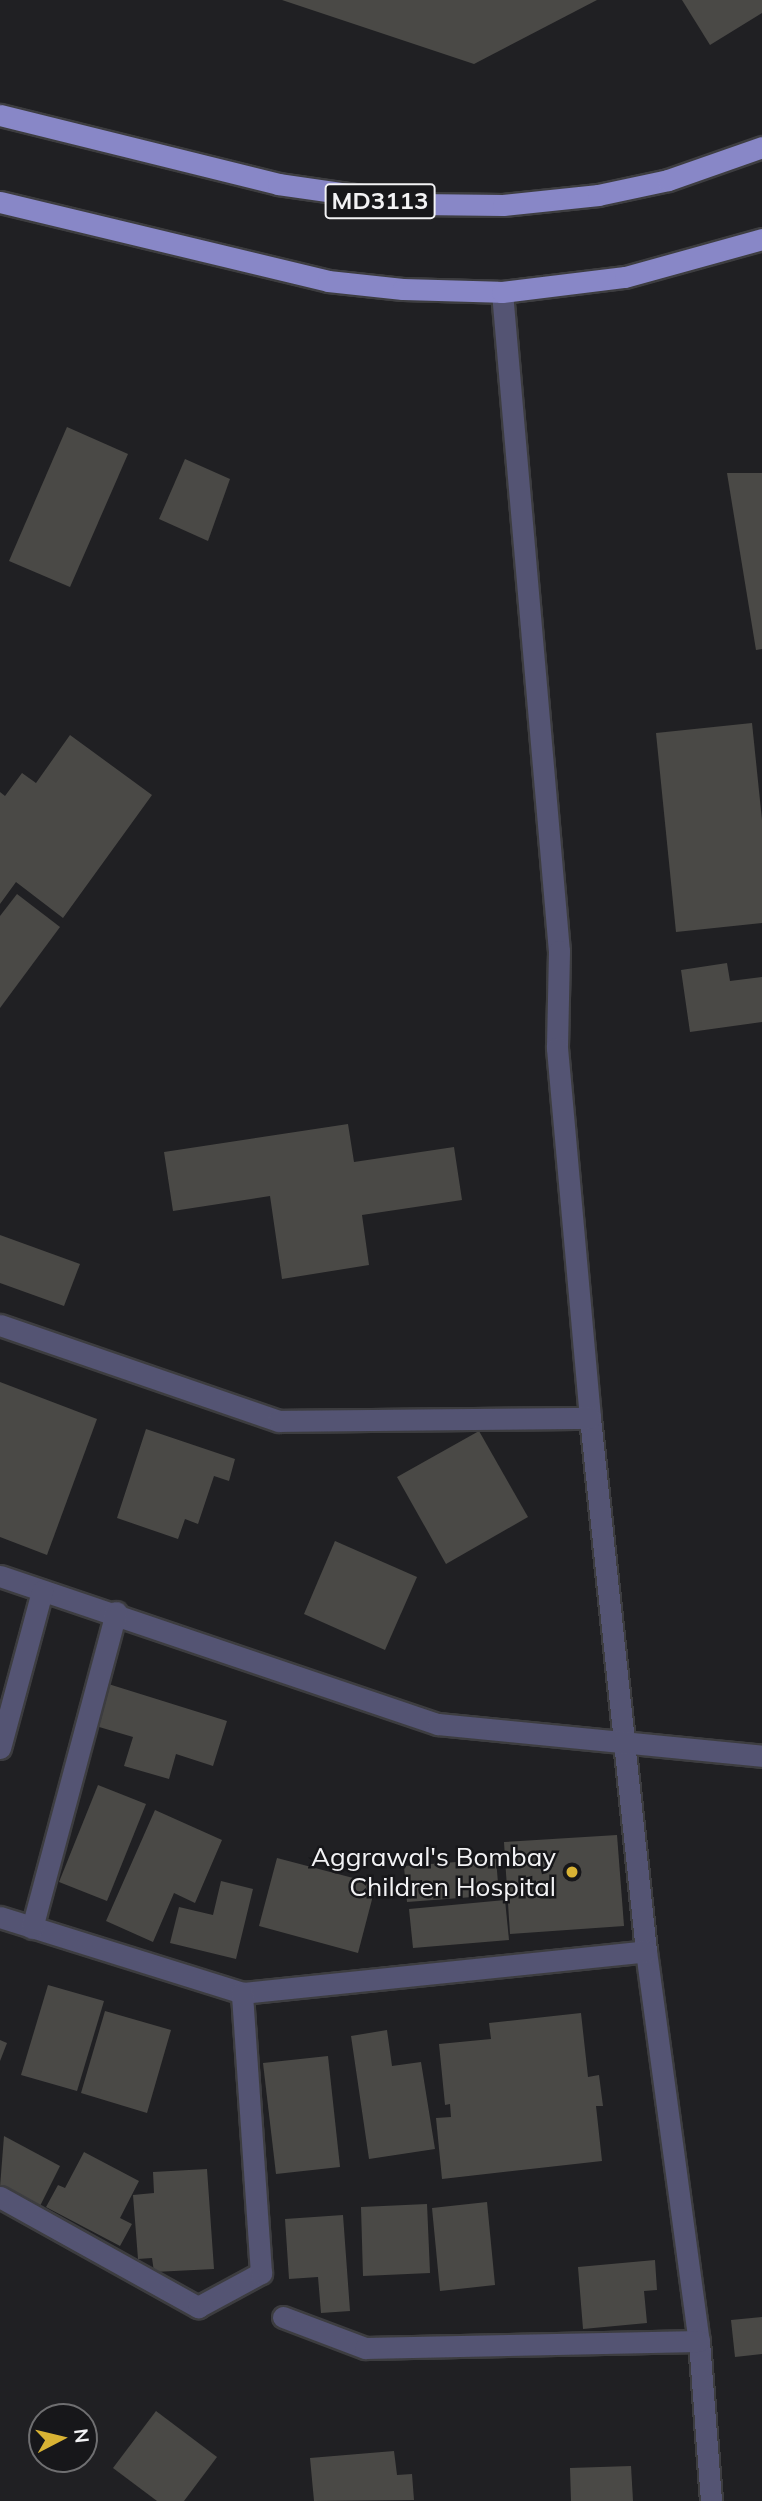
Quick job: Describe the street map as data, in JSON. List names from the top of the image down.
{
  "streets": {
    "main road": ["MD3113"]
  },
  "places": ["Aggrawal's Bombay Children Hospital"],
  "north": "right"
}
